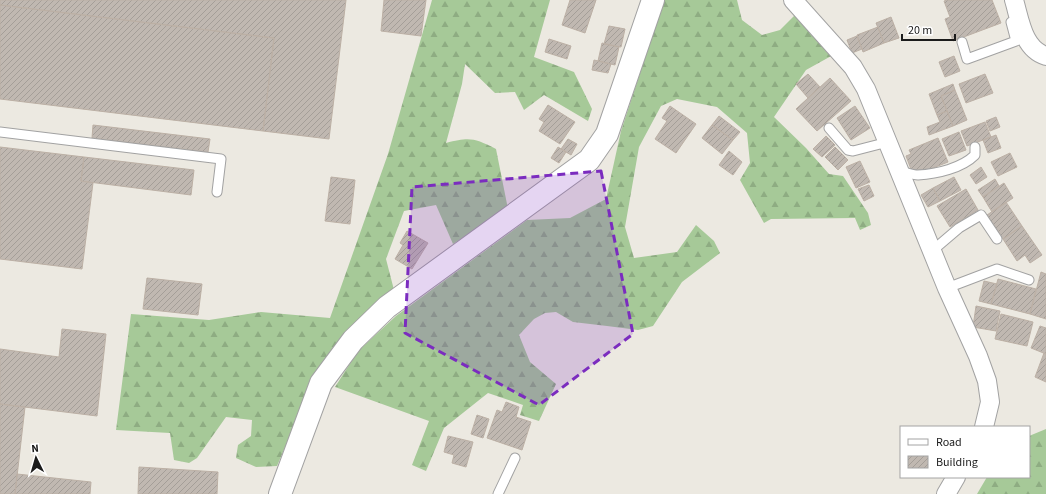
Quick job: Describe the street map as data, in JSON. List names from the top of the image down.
{
  "legend": ["Road", "Building"],
  "scale_bar": "20 m",
  "north": "top"
}
